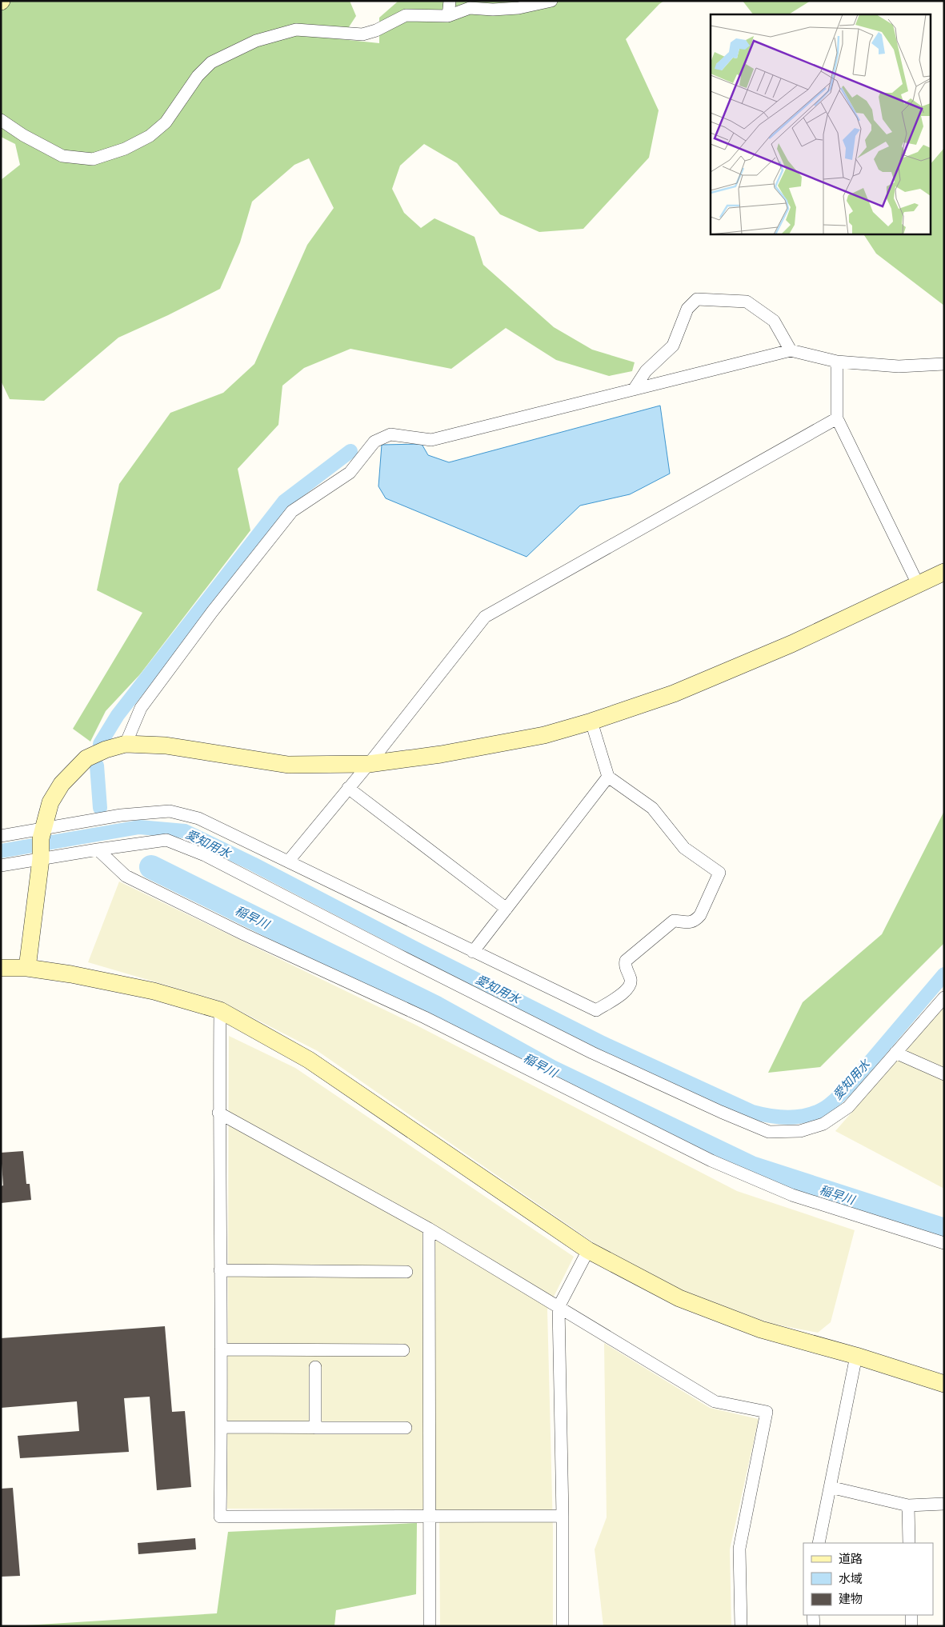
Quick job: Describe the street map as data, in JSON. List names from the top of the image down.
{
  "water": ["愛知用水", "稲早川"],
  "legend": ["道路", "水域", "建物"]
}
